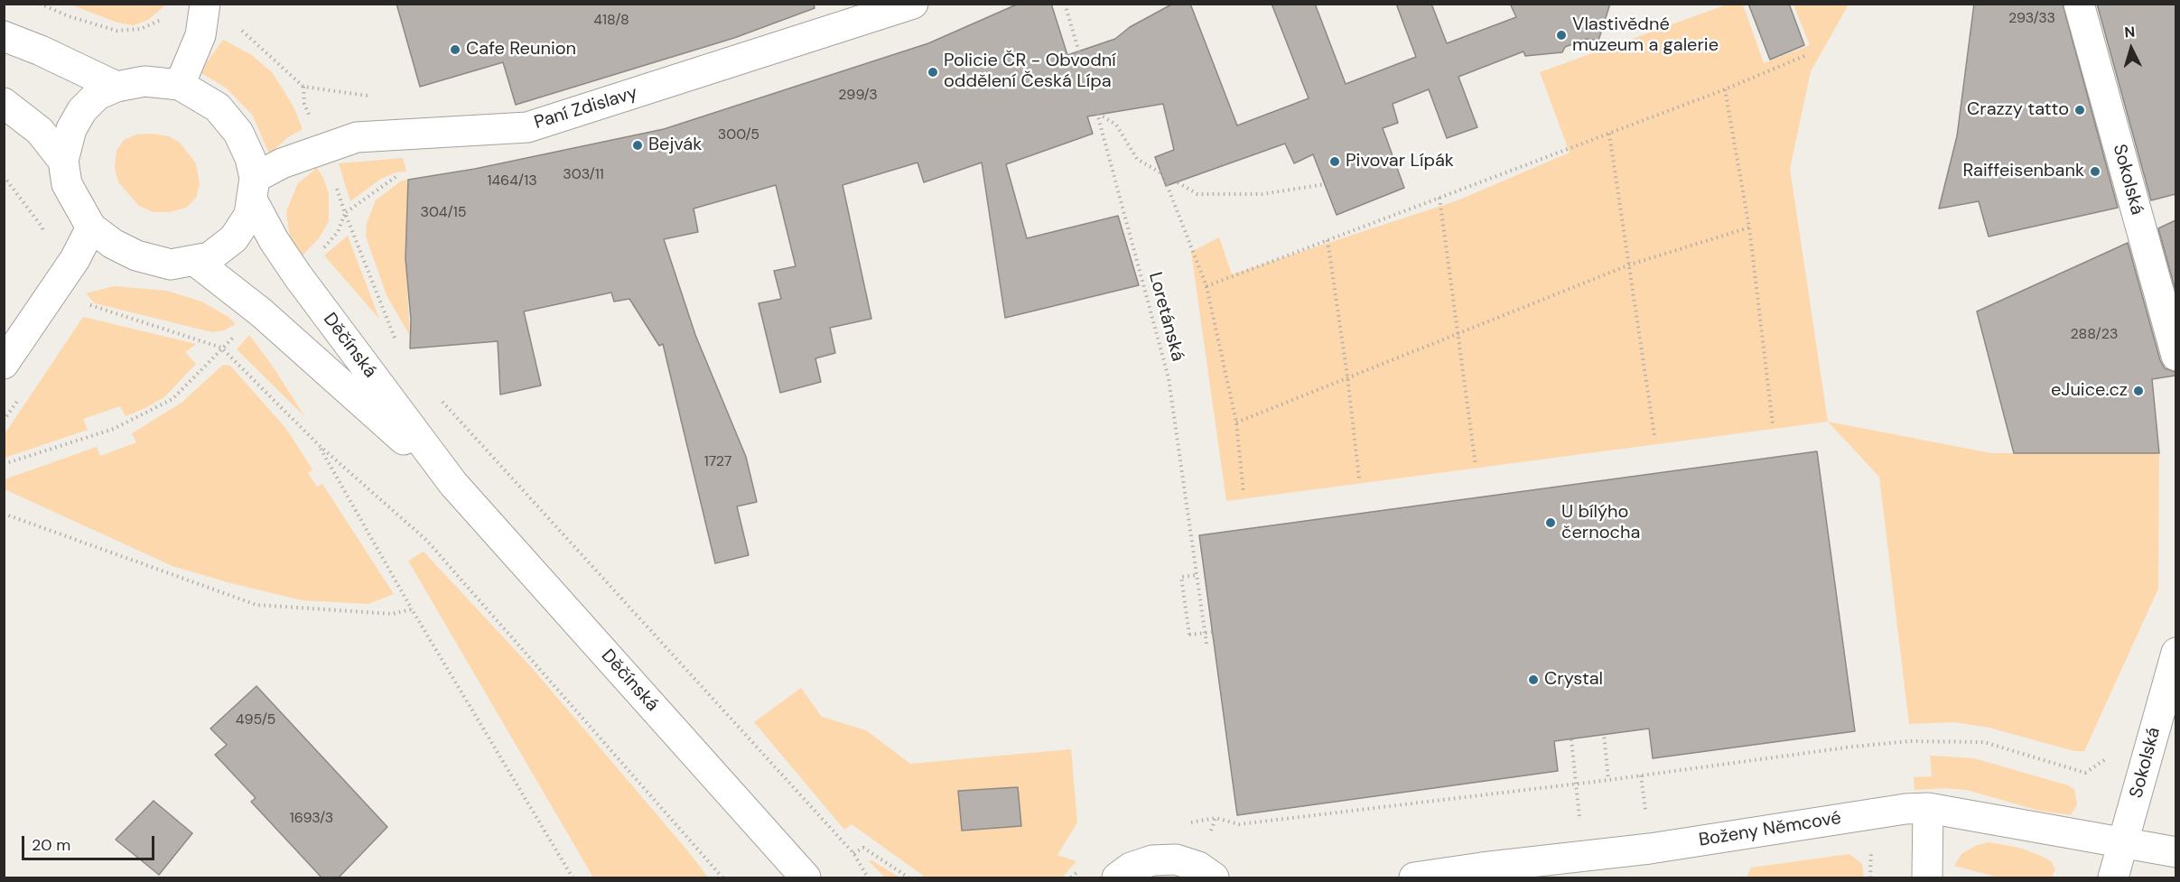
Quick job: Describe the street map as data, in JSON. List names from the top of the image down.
{
  "streets": {
    "street": [
      "Paní Zdislavy",
      "Sokolská",
      "Děčínská",
      "Boženy Němcové"
    ],
    "path": ["Loretánská"]
  },
  "crossings": [
    ["Paní Zdislavy", "Děčínská"],
    ["Sokolská", "Boženy Němcové"]
  ],
  "places": [
    "Vlastivědné muzeum a galerie",
    "Cafe Reunion",
    "Policie ČR - Obvodní oddělení Česká Lípa",
    "Crazzy tatto",
    "Bejvák",
    "Pivovar Lípák",
    "Raiffeisenbank",
    "eJuice.cz",
    "U bílýho černocha",
    "Crystal"
  ],
  "house_numbers": [
    "293/33",
    "418/8",
    "299/3",
    "300/5",
    "303/11",
    "1464/13",
    "304/15",
    "288/23",
    "1727",
    "495/5",
    "1693/3"
  ],
  "scale_bar": "20 m",
  "north": "top"
}
